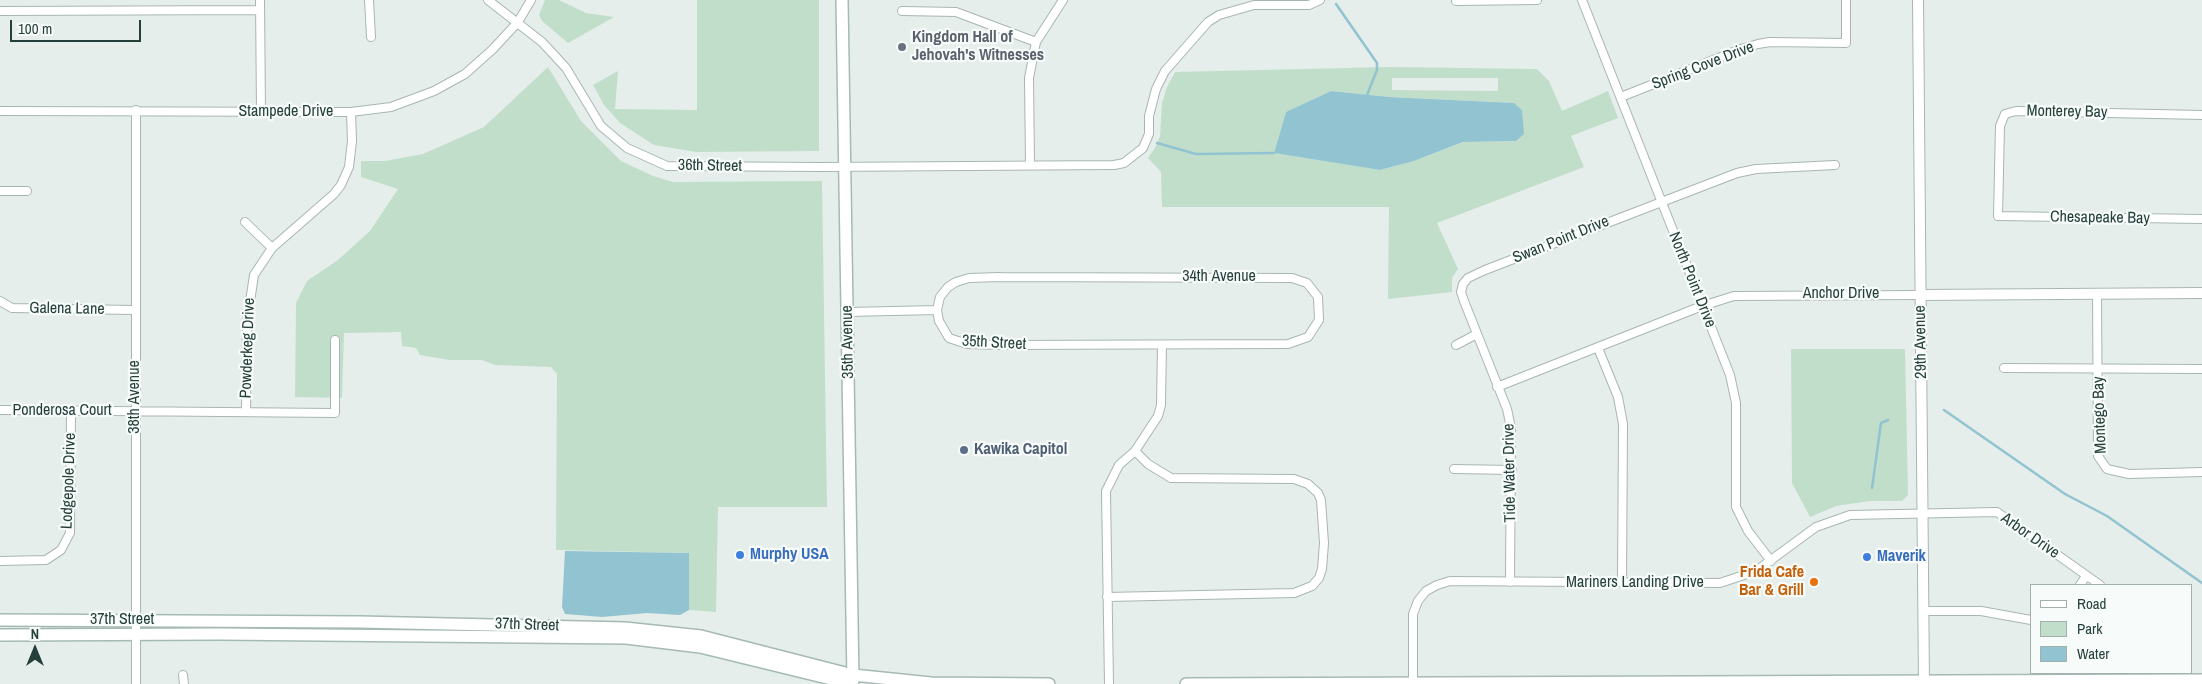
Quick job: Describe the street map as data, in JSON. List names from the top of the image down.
{
  "streets": {
    "main road": ["35th Avenue", "37th Street"],
    "street": [
      "Spring Cove Drive",
      "Stampede Drive",
      "Monterey Bay",
      "36th Street",
      "Chesapeake Bay",
      "Swan Point Drive",
      "34th Avenue",
      "North Point Drive",
      "Anchor Drive",
      "Galena Lane",
      "29th Avenue",
      "35th Street",
      "Powderkeg Drive",
      "38th Avenue",
      "Ponderosa Court",
      "Montego Bay",
      "Tide Water Drive",
      "Lodgepole Drive",
      "Arbor Drive",
      "Mariners Landing Drive"
    ]
  },
  "crossings": [
    ["Spring Cove Drive", "North Point Drive"],
    ["Stampede Drive", "36th Street"],
    ["Stampede Drive", "Powderkeg Drive"],
    ["Stampede Drive", "38th Avenue"],
    ["Monterey Bay", "Chesapeake Bay"],
    ["36th Street", "35th Avenue"],
    ["Swan Point Drive", "North Point Drive"],
    ["Swan Point Drive", "Tide Water Drive"],
    ["34th Avenue", "35th Street"],
    ["North Point Drive", "Anchor Drive"],
    ["North Point Drive", "Mariners Landing Drive"],
    ["Anchor Drive", "29th Avenue"],
    ["Anchor Drive", "Montego Bay"],
    ["Anchor Drive", "Tide Water Drive"],
    ["Galena Lane", "38th Avenue"],
    ["35th Avenue", "37th Street"],
    ["29th Avenue", "Arbor Drive"],
    ["29th Avenue", "Mariners Landing Drive"],
    ["Powderkeg Drive", "Ponderosa Court"],
    ["38th Avenue", "Ponderosa Court"],
    ["38th Avenue", "37th Street"],
    ["Ponderosa Court", "Lodgepole Drive"],
    ["Tide Water Drive", "Mariners Landing Drive"],
    ["Arbor Drive", "Mariners Landing Drive"]
  ],
  "places": [
    "Kingdom Hall of Jehovah's Witnesses",
    "Kawika Capitol",
    "Murphy USA",
    "Maverik",
    "Frida Cafe Bar & Grill"
  ],
  "legend": ["Road", "Park", "Water"],
  "scale_bar": "100 m",
  "north": "top"
}
